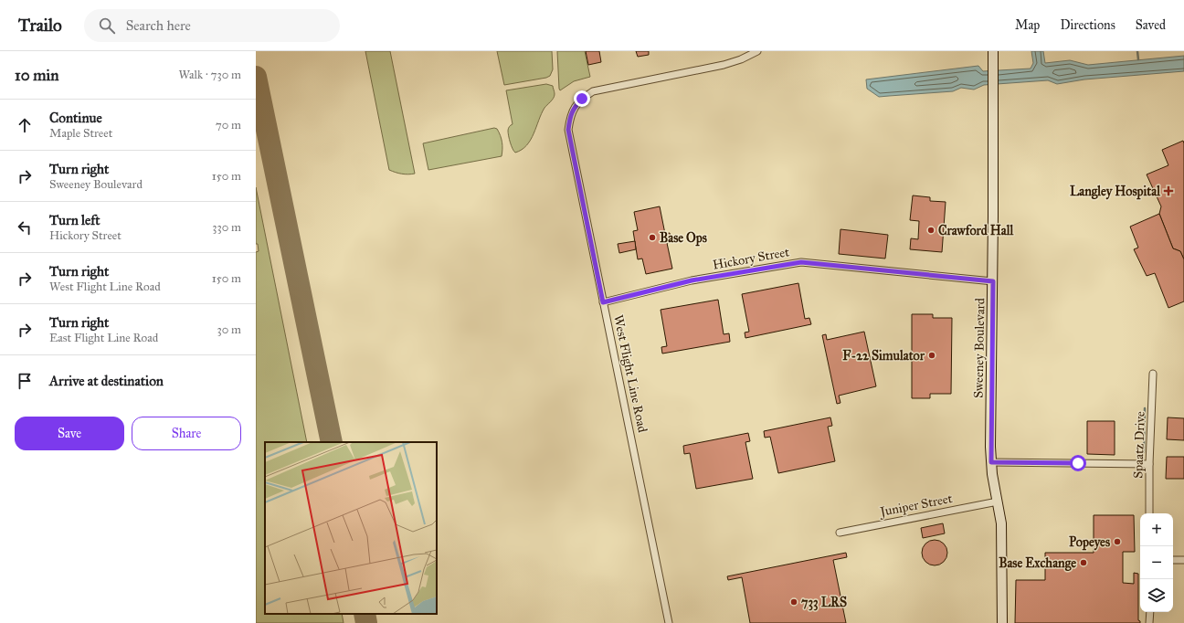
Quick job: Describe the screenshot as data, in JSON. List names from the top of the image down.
{
  "streets": {
    "main road": ["Sweeney Boulevard"],
    "street": [
      "Hickory Street",
      "West Flight Line Road",
      "Spaatz Drive",
      "Juniper Street"
    ]
  },
  "crossings": [
    ["Hickory Street", "Sweeney Boulevard"],
    ["Hickory Street", "West Flight Line Road"],
    ["Sweeney Boulevard", "Juniper Street"]
  ],
  "places": {
    "health": ["Langley Hospital"],
    "other": [
      "Crawford Hall",
      "Base Ops",
      "F-22 Simulator",
      "Popeyes",
      "Base Exchange",
      "733 LRS"
    ]
  },
  "page": {
    "header": "Trailo",
    "search": "Search here",
    "nav": ["Map", "Directions", "Saved"],
    "heading": ["10 min", "Walk · 730 m"],
    "list": [
      ["Continue", "Maple Street", "70 m"],
      ["Turn right", "Sweeney Boulevard", "150 m"],
      ["Turn left", "Hickory Street", "330 m"],
      ["Turn right", "West Flight Line Road", "150 m"],
      ["Turn right", "East Flight Line Road", "30 m"],
      "Arrive at destination"
    ],
    "buttons": ["Save", "Share"],
    "map_buttons": ["+", "−"]
  }
}
